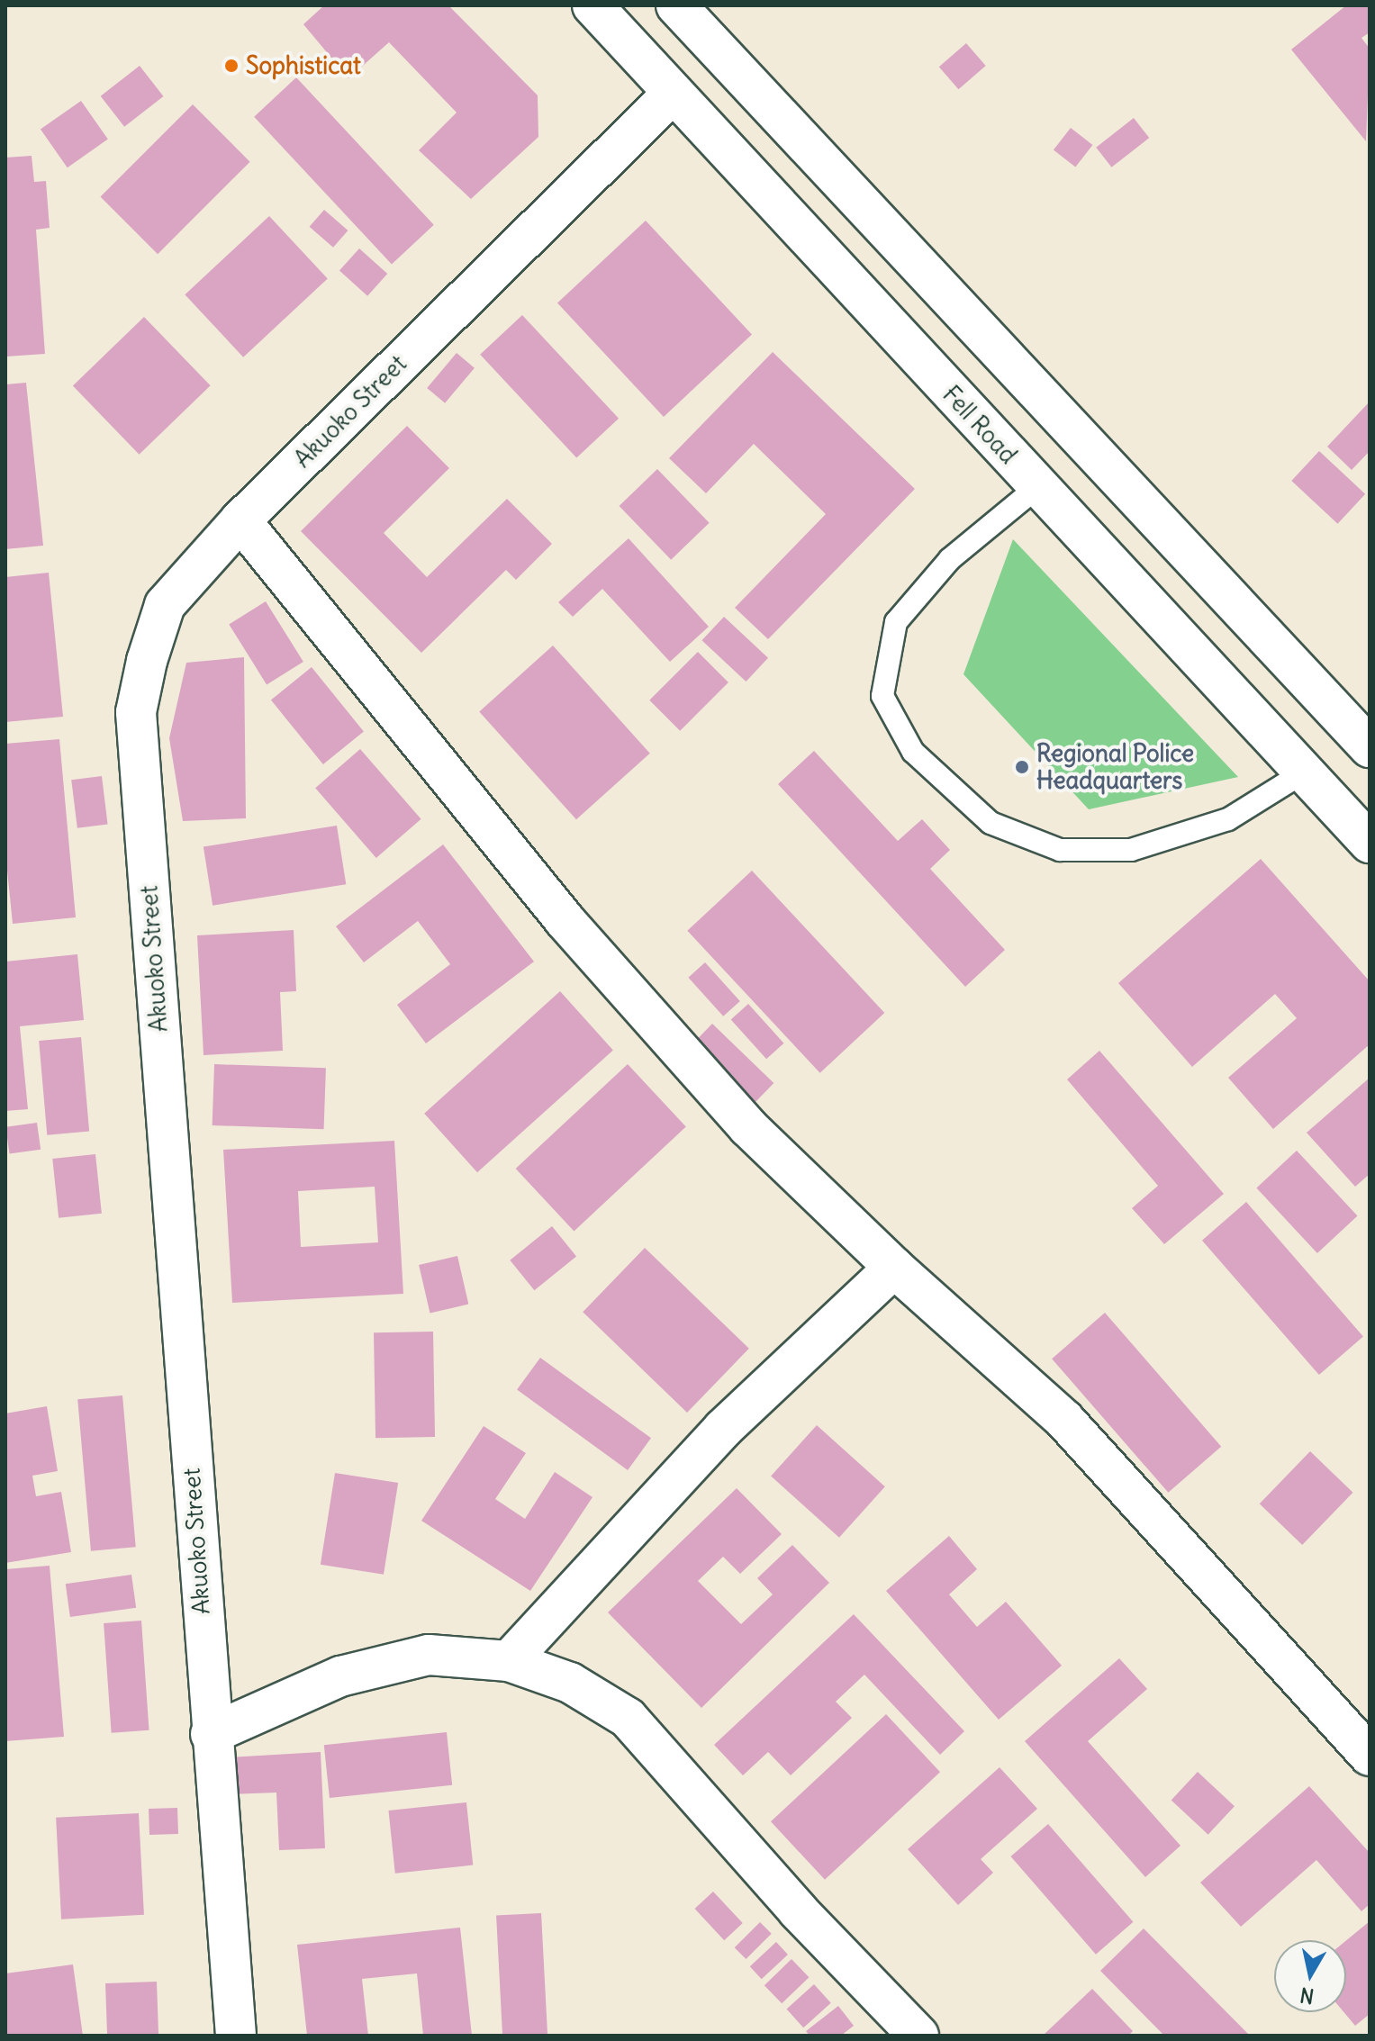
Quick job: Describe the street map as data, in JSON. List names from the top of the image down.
{
  "streets": {
    "street": ["Akuoko Street", "Fell Road"]
  },
  "crossings": [
    ["Akuoko Street", "Fell Road"]
  ],
  "places": ["Sophisticat", "Regional Police Headquarters"],
  "north": "bottom"
}
